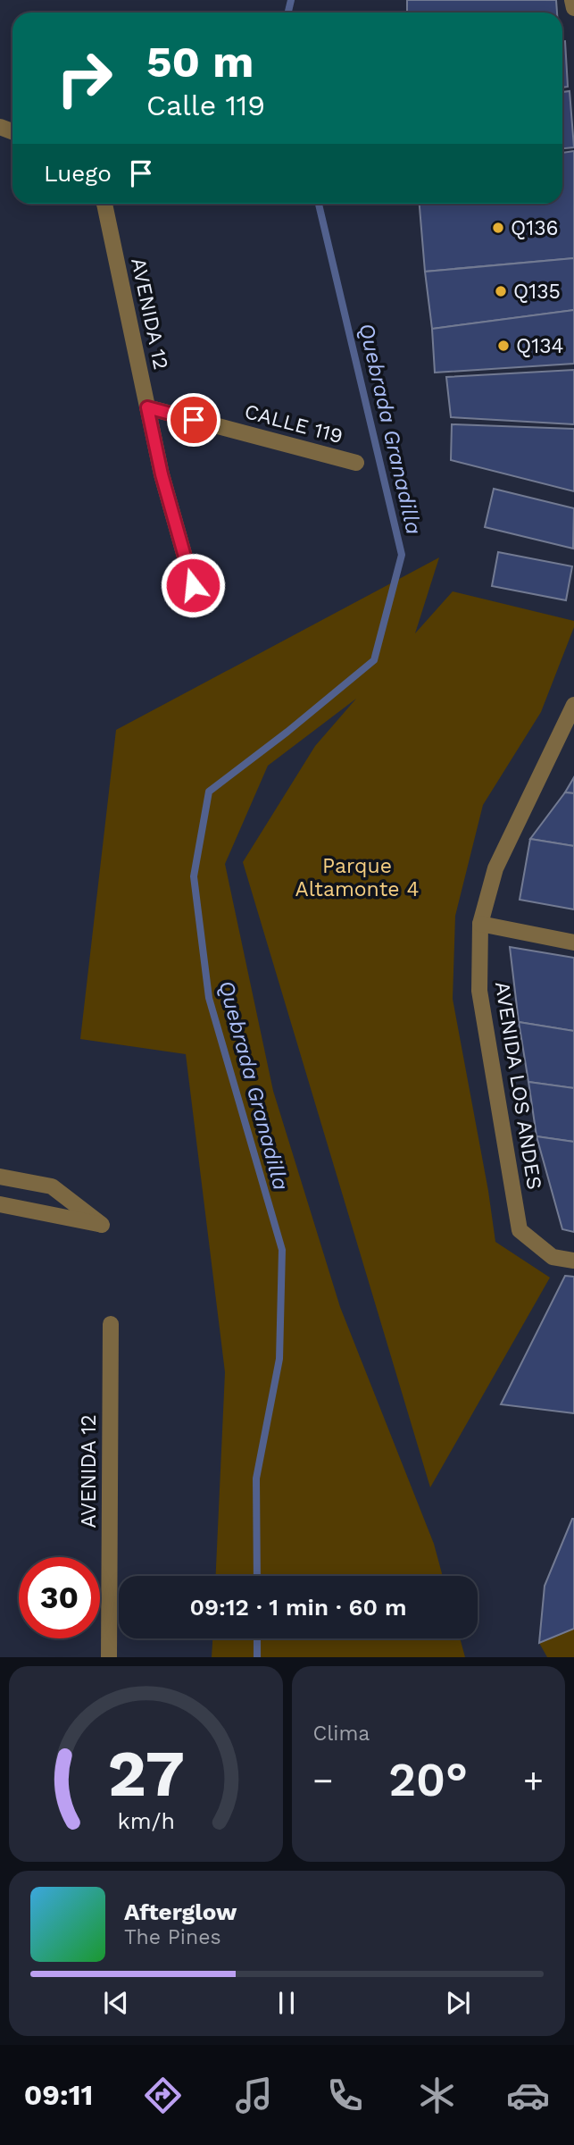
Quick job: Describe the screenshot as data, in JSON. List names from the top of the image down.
{
  "streets": {
    "street": ["AVENIDA 12", "CALLE 119", "AVENIDA LOS ANDES"]
  },
  "crossings": [
    ["AVENIDA 12", "CALLE 119"]
  ],
  "water": ["Quebrada Granadilla"],
  "parks": ["Parque Altamonte 4"],
  "places": ["Q136", "Q135", "Q134"],
  "page": {
    "turn": ["50 m", "Calle 119"],
    "then": "Luego",
    "limit": "30",
    "trip": "09:12 · 1 min · 60 m",
    "tile": "Clima",
    "heat": ["−", "20°", "+"],
    "song": ["Afterglow", "The Pines"],
    "tabs": "09:11",
    "gauge": ["27", "km/h"]
  }
}
